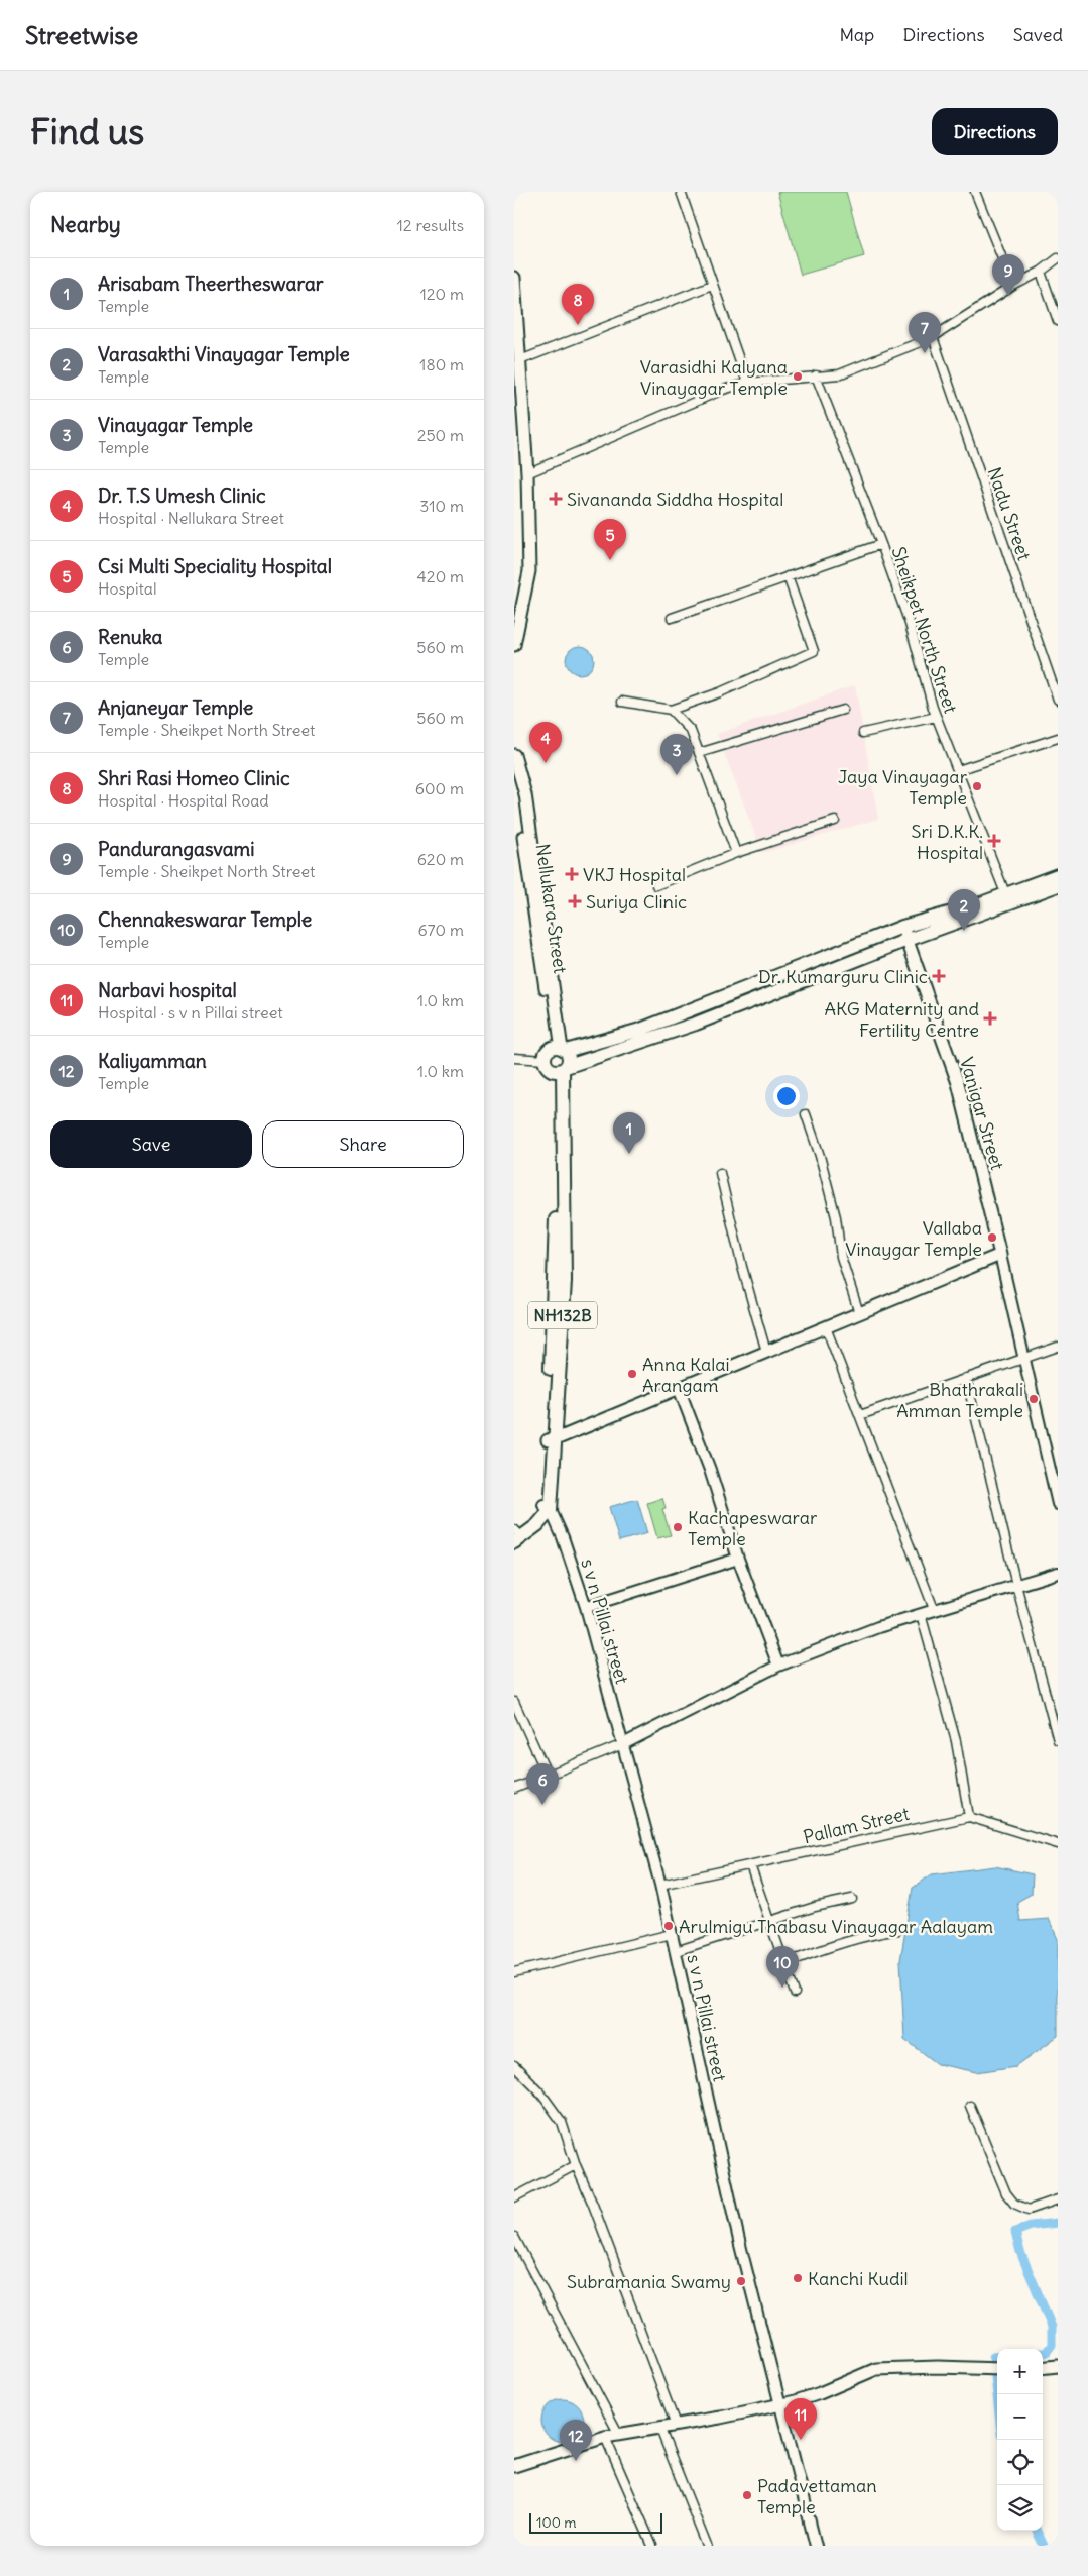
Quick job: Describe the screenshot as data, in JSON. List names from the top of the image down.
{
  "streets": {
    "highway": ["NH132B"],
    "main road": ["Nellukara Street", "Vanigar Street"],
    "street": [
      "Nadu Street",
      "Sheikpet North Street",
      "s v n Pillai street",
      "Pallam Street"
    ]
  },
  "crossings": [
    ["Nellukara Street", "NH132B"],
    ["NH132B", "s v n Pillai street"],
    ["s v n Pillai street", "Pallam Street"]
  ],
  "places": {
    "other": [
      "Varasidhi Kalyana Vinayagar Temple",
      "Jaya Vinayagar Temple",
      "Vallaba Vinaygar Temple",
      "Anna Kalai Arangam",
      "Bhathrakali Amman Temple",
      "Kachapeswarar Temple",
      "Arulmigu Thabasu Vinayagar Aalayam",
      "Kanchi Kudil",
      "Subramania Swamy",
      "Padavettaman Temple"
    ],
    "health": [
      "Sivananda Siddha Hospital",
      "Sri D.K.K. Hospital",
      "VKJ Hospital",
      "Suriya Clinic",
      "Dr. Kumarguru Clinic",
      "AKG Maternity and Fertility Centre"
    ]
  },
  "scale_bar": "100 m",
  "page": {
    "header": "Streetwise",
    "nav": ["Map", "Directions", "Saved"],
    "buttons": [
      "Directions",
      ["Save", "Share"]
    ],
    "title": "Find us",
    "heading": ["Nearby", "12 results"],
    "pins": [
      "9",
      "8",
      "7",
      "5",
      "4",
      "3",
      "2",
      "1",
      "6",
      "10",
      "11",
      "12"
    ],
    "list": [
      {
        "mark": "1",
        "name": "Arisabam Theertheswarar",
        "note": "Temple",
        "value": "120 m"
      },
      {
        "mark": "2",
        "name": "Varasakthi Vinayagar Temple",
        "note": "Temple",
        "value": "180 m"
      },
      {
        "mark": "3",
        "name": "Vinayagar Temple",
        "note": "Temple",
        "value": "250 m"
      },
      {
        "mark": "4",
        "name": "Dr. T.S Umesh Clinic",
        "note": "Hospital · Nellukara Street",
        "value": "310 m"
      },
      {
        "mark": "5",
        "name": "Csi Multi Speciality Hospital",
        "note": "Hospital",
        "value": "420 m"
      },
      {
        "mark": "6",
        "name": "Renuka",
        "note": "Temple",
        "value": "560 m"
      },
      {
        "mark": "7",
        "name": "Anjaneyar Temple",
        "note": "Temple · Sheikpet North Street",
        "value": "560 m"
      },
      {
        "mark": "8",
        "name": "Shri Rasi Homeo Clinic",
        "note": "Hospital · Hospital Road",
        "value": "600 m"
      },
      {
        "mark": "9",
        "name": "Pandurangasvami",
        "note": "Temple · Sheikpet North Street",
        "value": "620 m"
      },
      {
        "mark": "10",
        "name": "Chennakeswarar Temple",
        "note": "Temple",
        "value": "670 m"
      },
      {
        "mark": "11",
        "name": "Narbavi hospital",
        "note": "Hospital · s v n Pillai street",
        "value": "1.0 km"
      },
      {
        "mark": "12",
        "name": "Kaliyamman",
        "note": "Temple",
        "value": "1.0 km"
      }
    ],
    "map_buttons": ["+", "−"],
    "scale": "100 m"
  }
}
